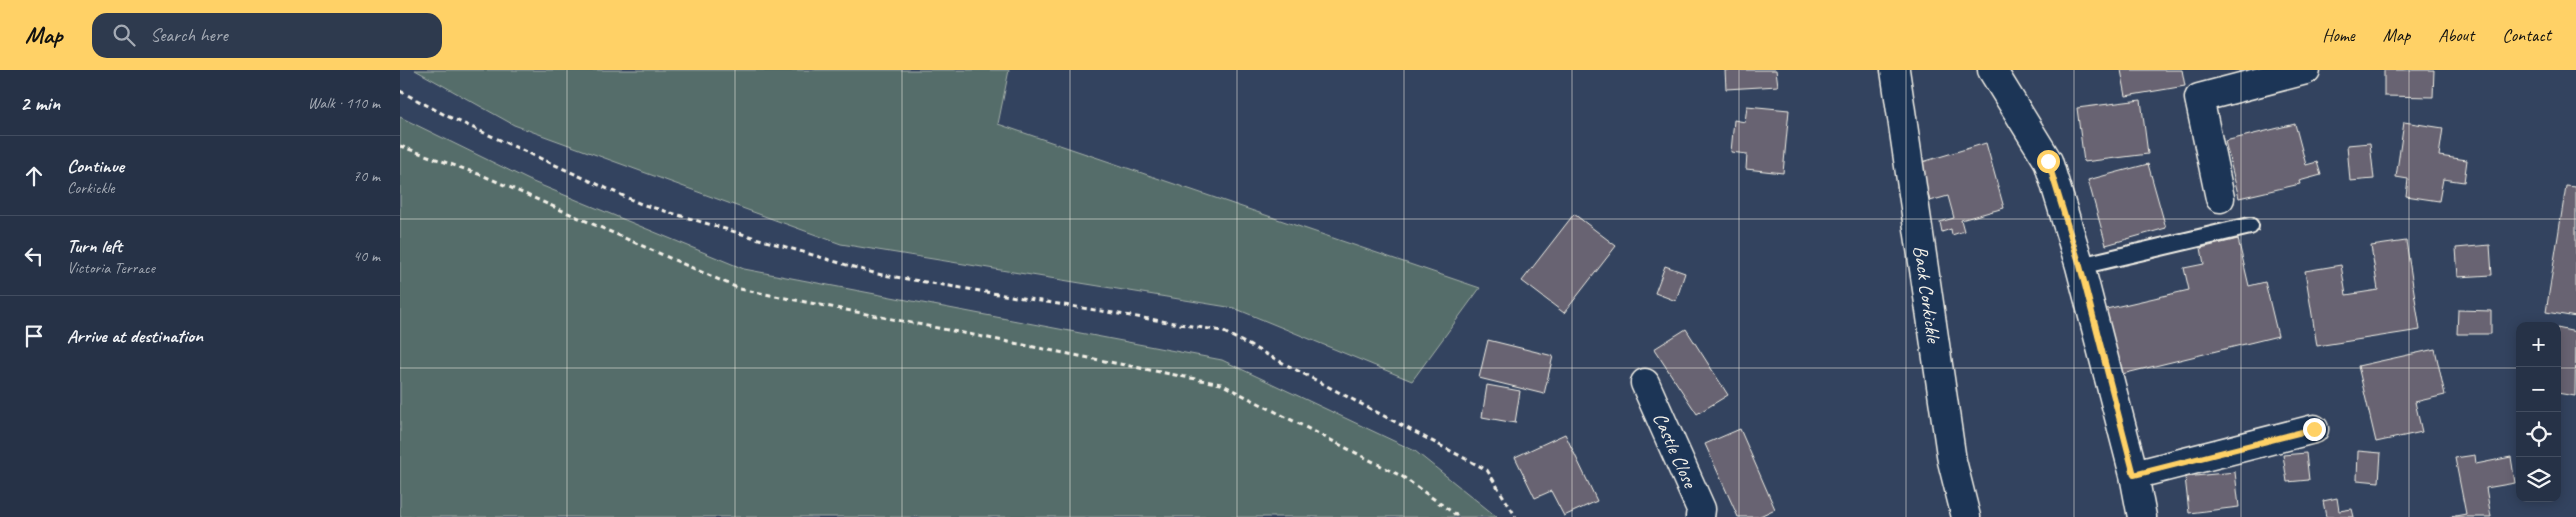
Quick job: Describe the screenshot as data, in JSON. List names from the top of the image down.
{
  "streets": {
    "street": ["Back Corkickle", "Castle Close"]
  },
  "page": {
    "header": "Map",
    "search": "Search here",
    "nav": [
      "Home",
      "Map",
      "About",
      "Contact"
    ],
    "heading": ["2 min", "Walk · 110 m"],
    "list": [
      ["Continue", "Corkickle", "70 m"],
      ["Turn left", "Victoria Terrace", "40 m"],
      "Arrive at destination"
    ],
    "map_buttons": ["+", "−"]
  }
}
